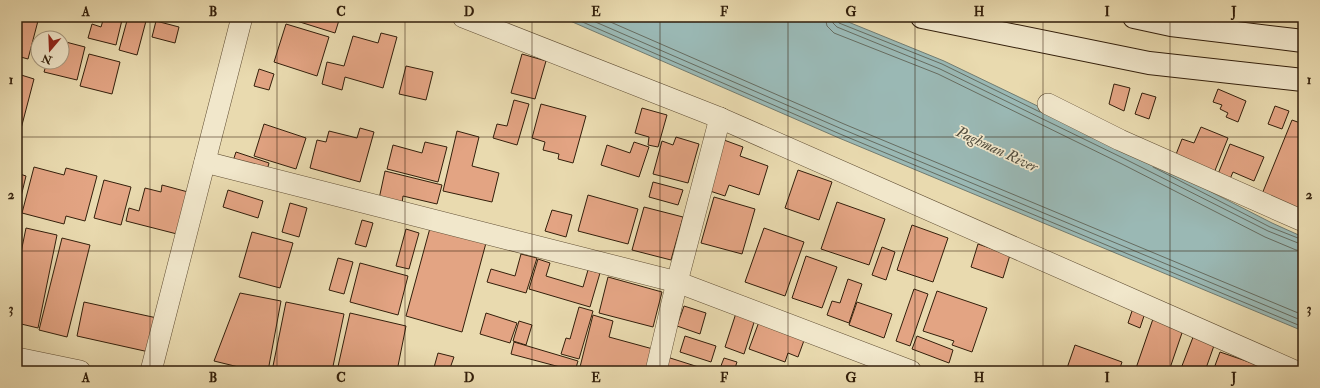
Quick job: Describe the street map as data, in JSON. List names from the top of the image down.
{
  "water": ["Paghman River"],
  "north": "bottom",
  "grid": {
    "columns": [
      "A",
      "B",
      "C",
      "D",
      "E",
      "F",
      "G",
      "H",
      "I",
      "J"
    ],
    "rows": ["1", "2", "3"]
  }
}
